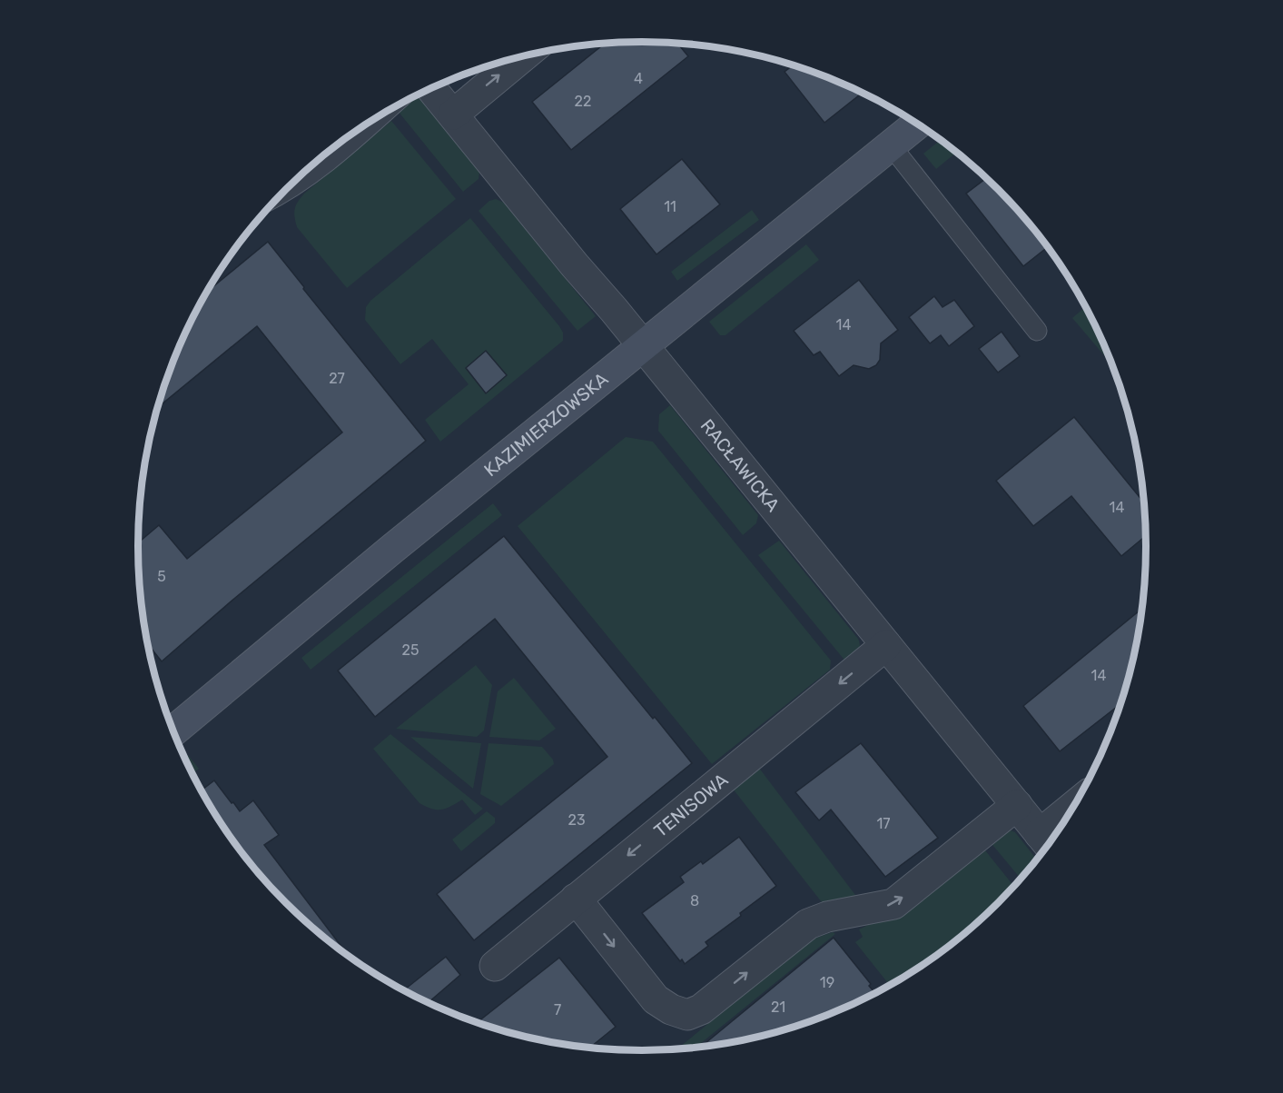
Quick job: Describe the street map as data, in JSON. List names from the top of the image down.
{
  "streets": {
    "street": ["KAZIMIERZOWSKA", "RACŁAWICKA", "TENISOWA"]
  },
  "crossings": [
    ["KAZIMIERZOWSKA", "RACŁAWICKA"],
    ["RACŁAWICKA", "TENISOWA"]
  ],
  "one_way": ["TENISOWA"],
  "house_numbers": [
    "4",
    "22",
    "11",
    "14",
    "27",
    "14",
    "5",
    "25",
    "14",
    "23",
    "17",
    "8",
    "19",
    "21",
    "7"
  ]
}
